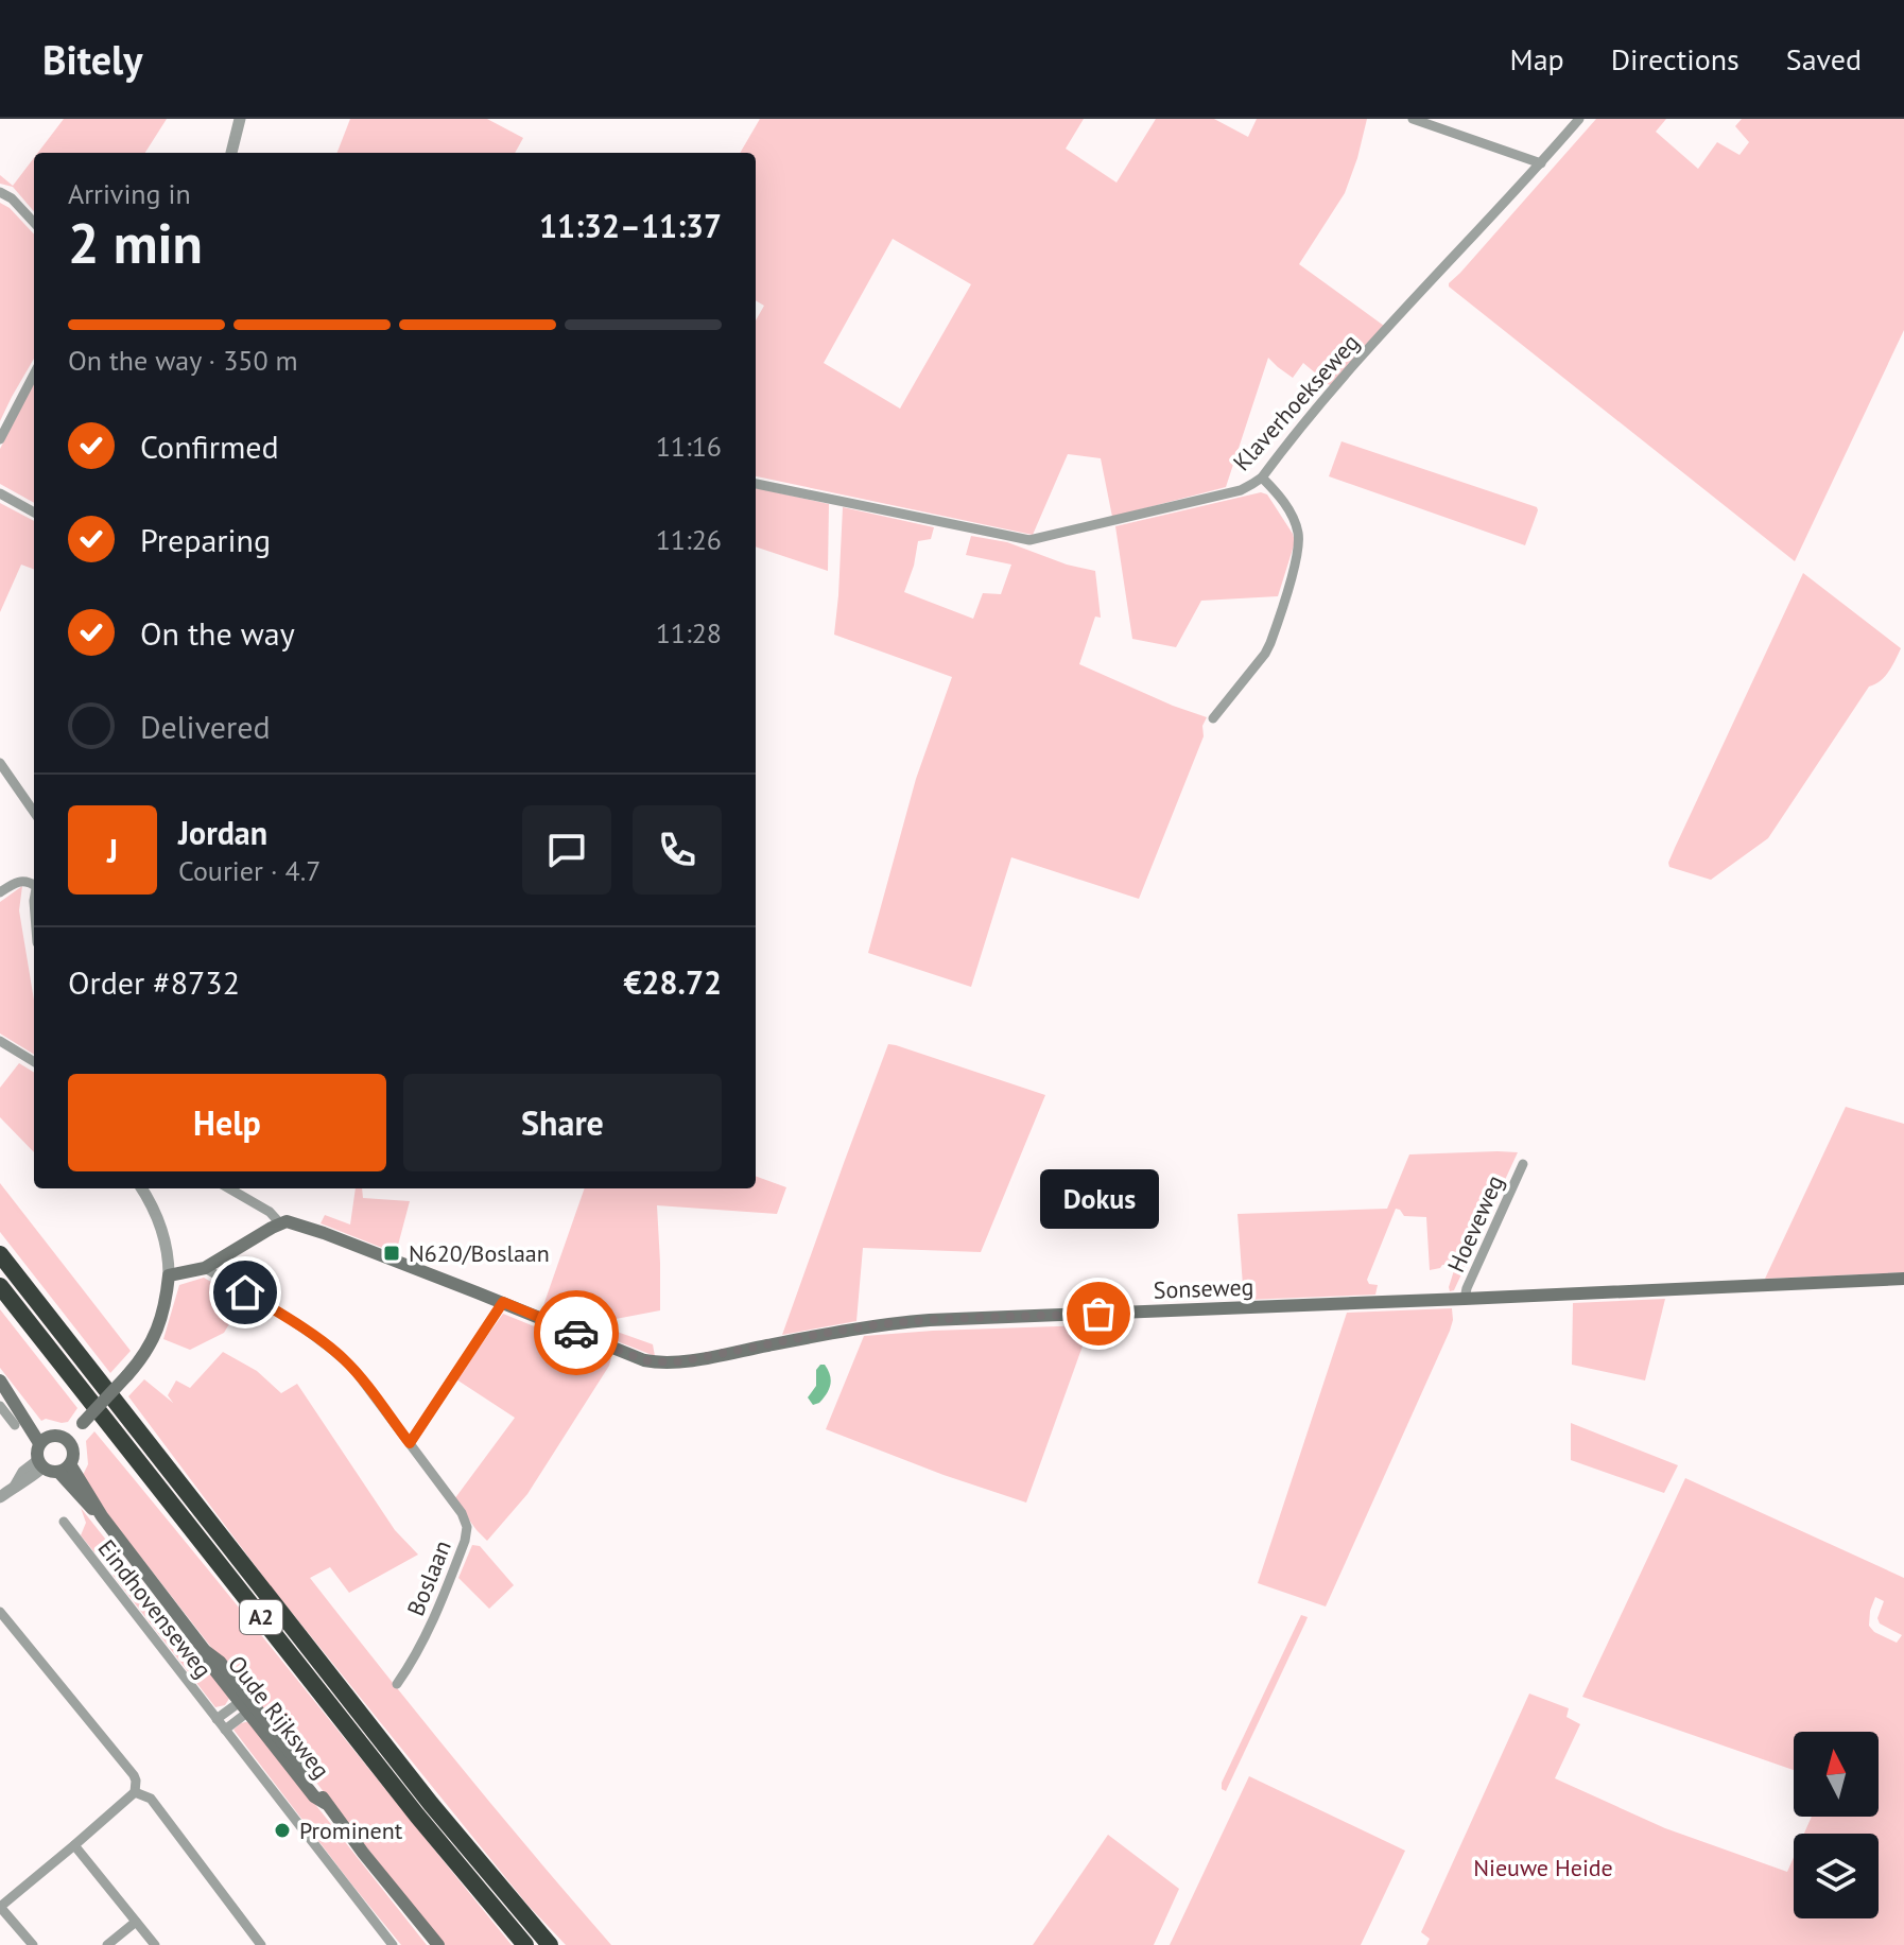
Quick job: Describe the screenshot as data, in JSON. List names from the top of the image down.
{
  "streets": {
    "highway": ["A2"],
    "main road": ["Sonseweg", "Oude Rijksweg"],
    "street": [
      "Klaverhoekseweg",
      "Hoeveweg",
      "Boslaan",
      "Eindhovenseweg"
    ]
  },
  "crossings": [
    ["Hoeveweg", "Sonseweg"]
  ],
  "parks": ["Nieuwe Heide"],
  "places": {
    "transit": ["N620/Boslaan"],
    "other": ["Dokus", "Prominent"]
  },
  "north": "top",
  "page": {
    "header": "Bitely",
    "nav": ["Map", "Directions", "Saved"],
    "heading": ["2 min", "Arriving in", "11:32–11:37"],
    "panel": [
      "Jordan",
      "Courier · 4.7",
      "Order #8732",
      "€28.72"
    ],
    "bar": "On the way · 350 m",
    "list": [
      ["Confirmed", "11:16"],
      ["Preparing", "11:26"],
      ["On the way", "11:28"],
      "Delivered"
    ],
    "round": "J",
    "buttons": ["Help", "Share"],
    "bubble": "Dokus"
  }
}
